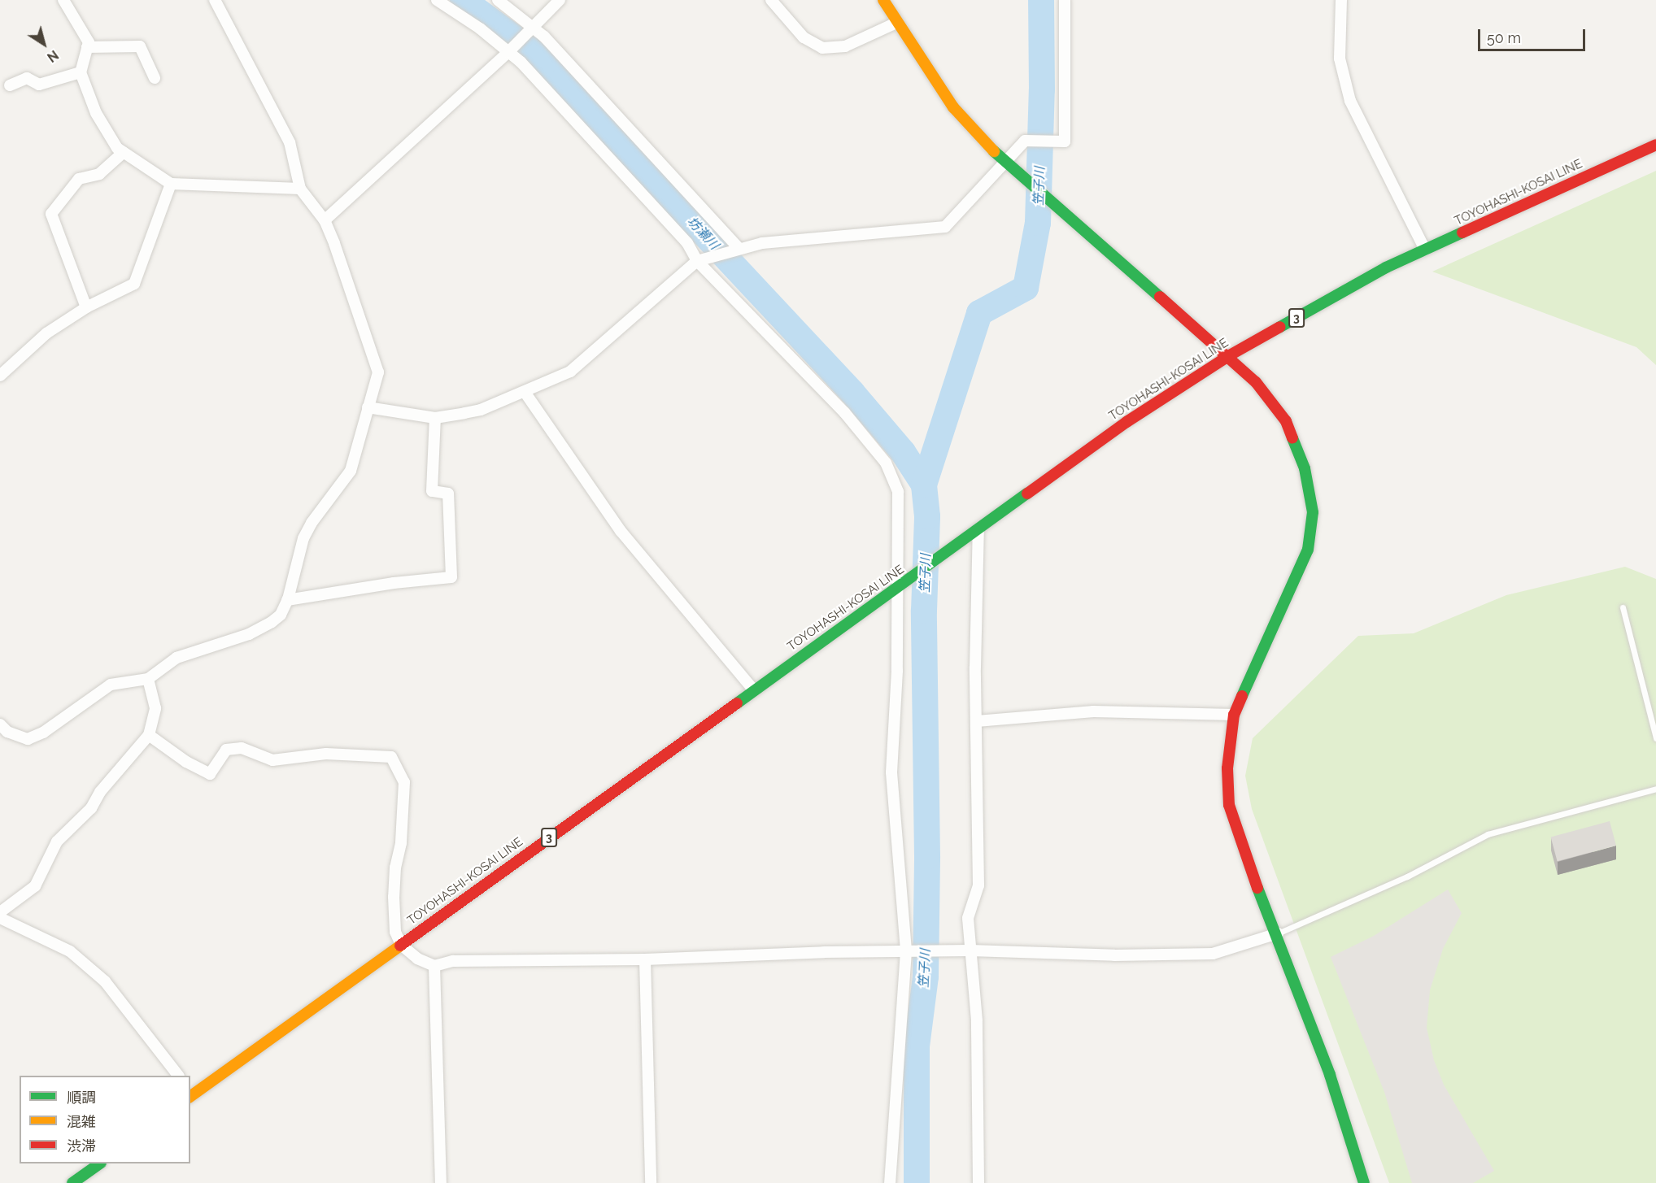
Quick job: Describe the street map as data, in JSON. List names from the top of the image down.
{
  "streets": {
    "main road": ["TOYOHASHI-KOSAI LINE", "3"]
  },
  "water": ["笠子川", "坊瀬川"],
  "legend": ["順調", "混雑", "渋滞"],
  "scale_bar": "50 m",
  "north": "bottom right"
}
